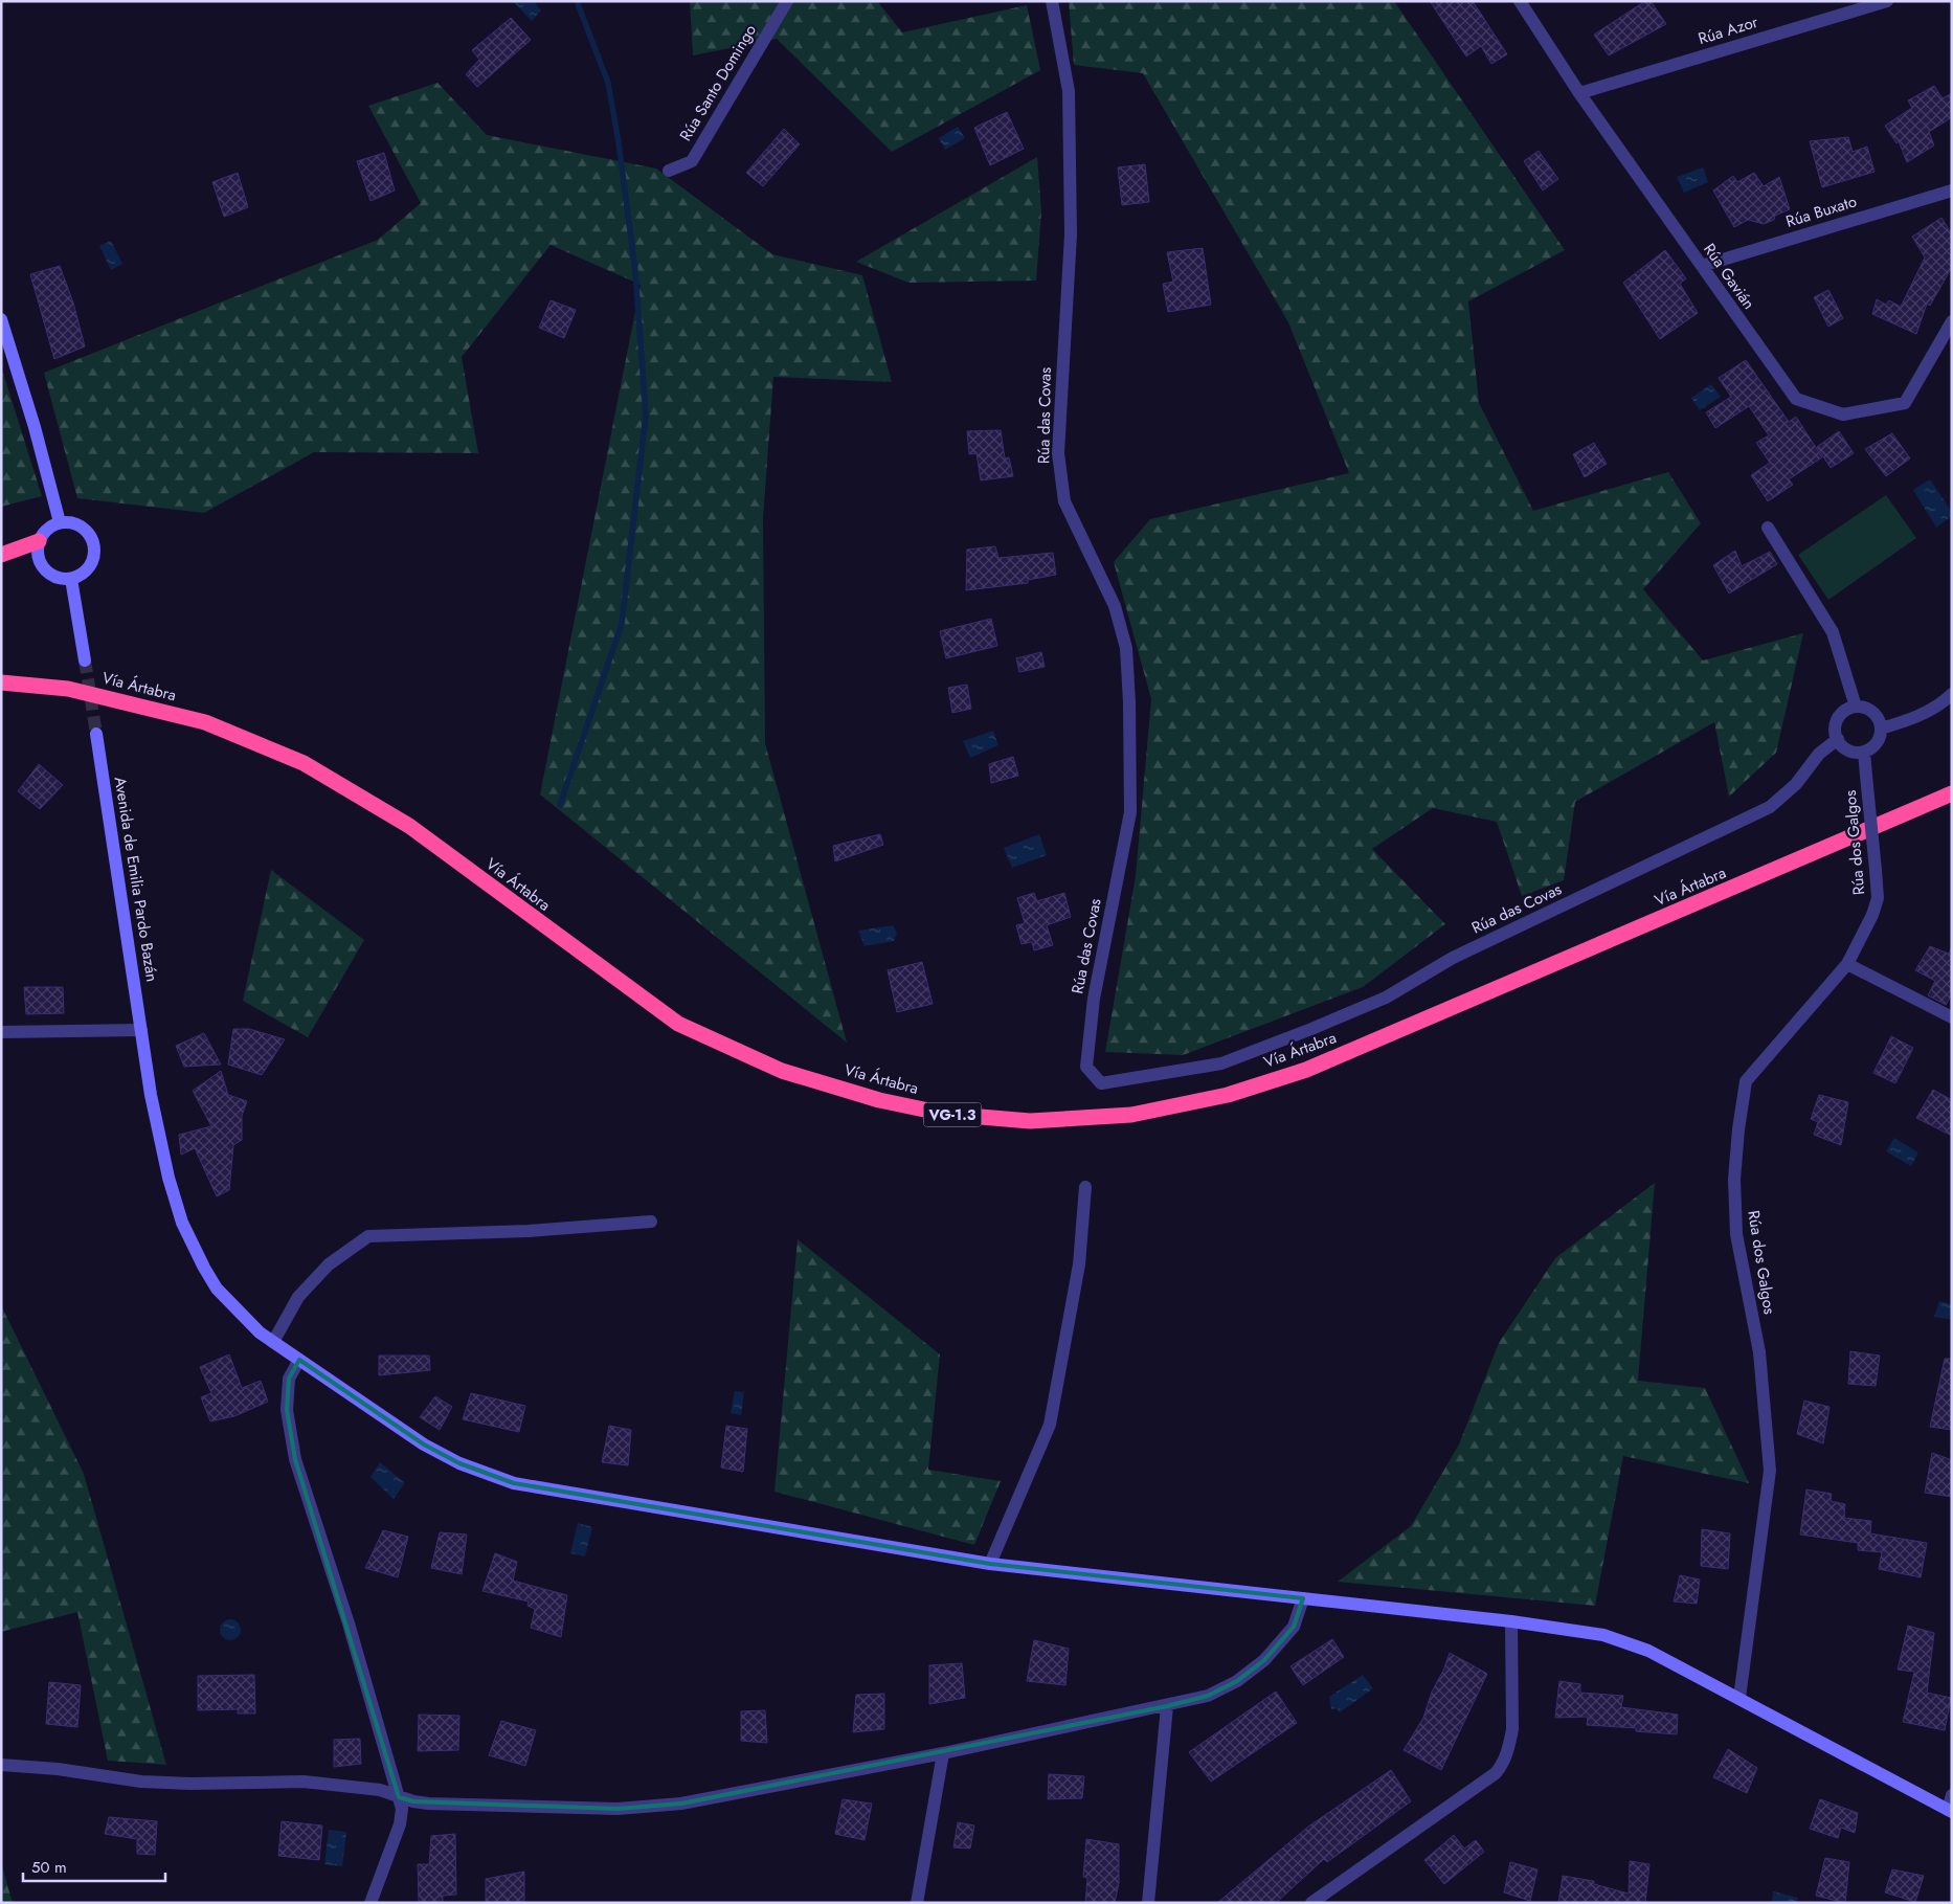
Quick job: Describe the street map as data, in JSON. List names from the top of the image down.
{
  "streets": {
    "highway": ["Vía Ártabra", "VG-1.3"],
    "street": [
      "Rúa Azor",
      "Rúa Santo Domingo",
      "Rúa Buxato",
      "Rúa Gavián",
      "Rúa das Covas",
      "Rúa dos Galgos",
      "Avenida de Emilia Pardo Bazán"
    ]
  },
  "crossings": [
    ["Rúa Azor", "Rúa Gavián"],
    ["Rúa Buxato", "Rúa Gavián"],
    ["Rúa das Covas", "Rúa dos Galgos"],
    ["Rúa dos Galgos", "Avenida de Emilia Pardo Bazán"]
  ],
  "scale_bar": "50 m"
}
